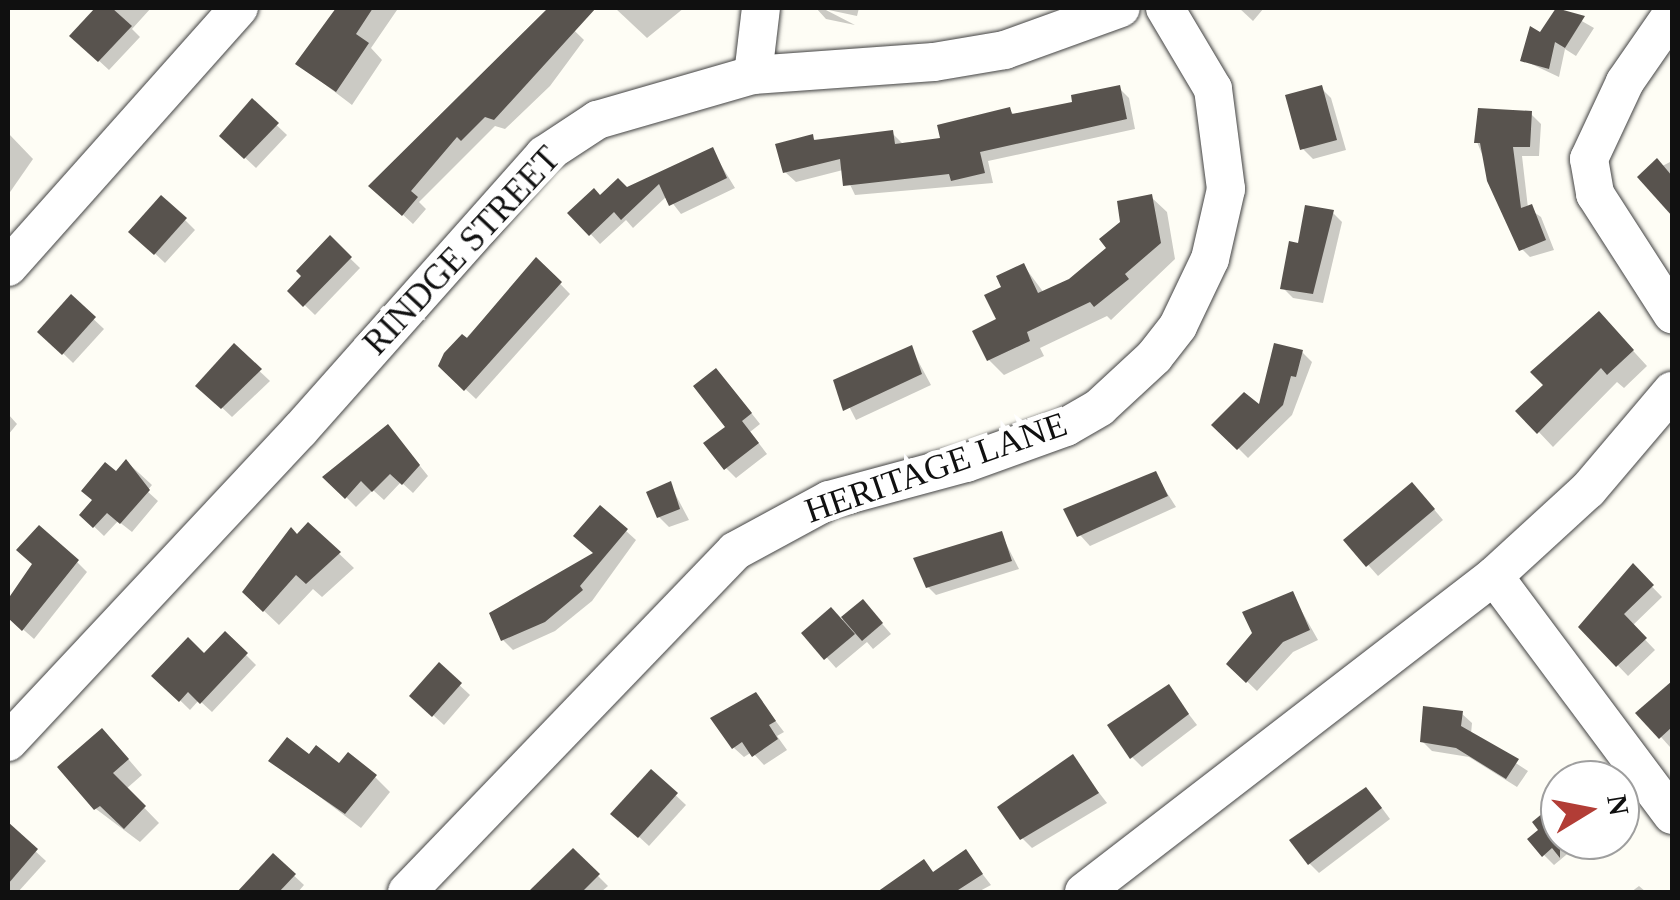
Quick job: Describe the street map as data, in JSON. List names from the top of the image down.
{
  "streets": {
    "street": ["RINDGE STREET", "HERITAGE LANE"]
  },
  "north": "right"
}
